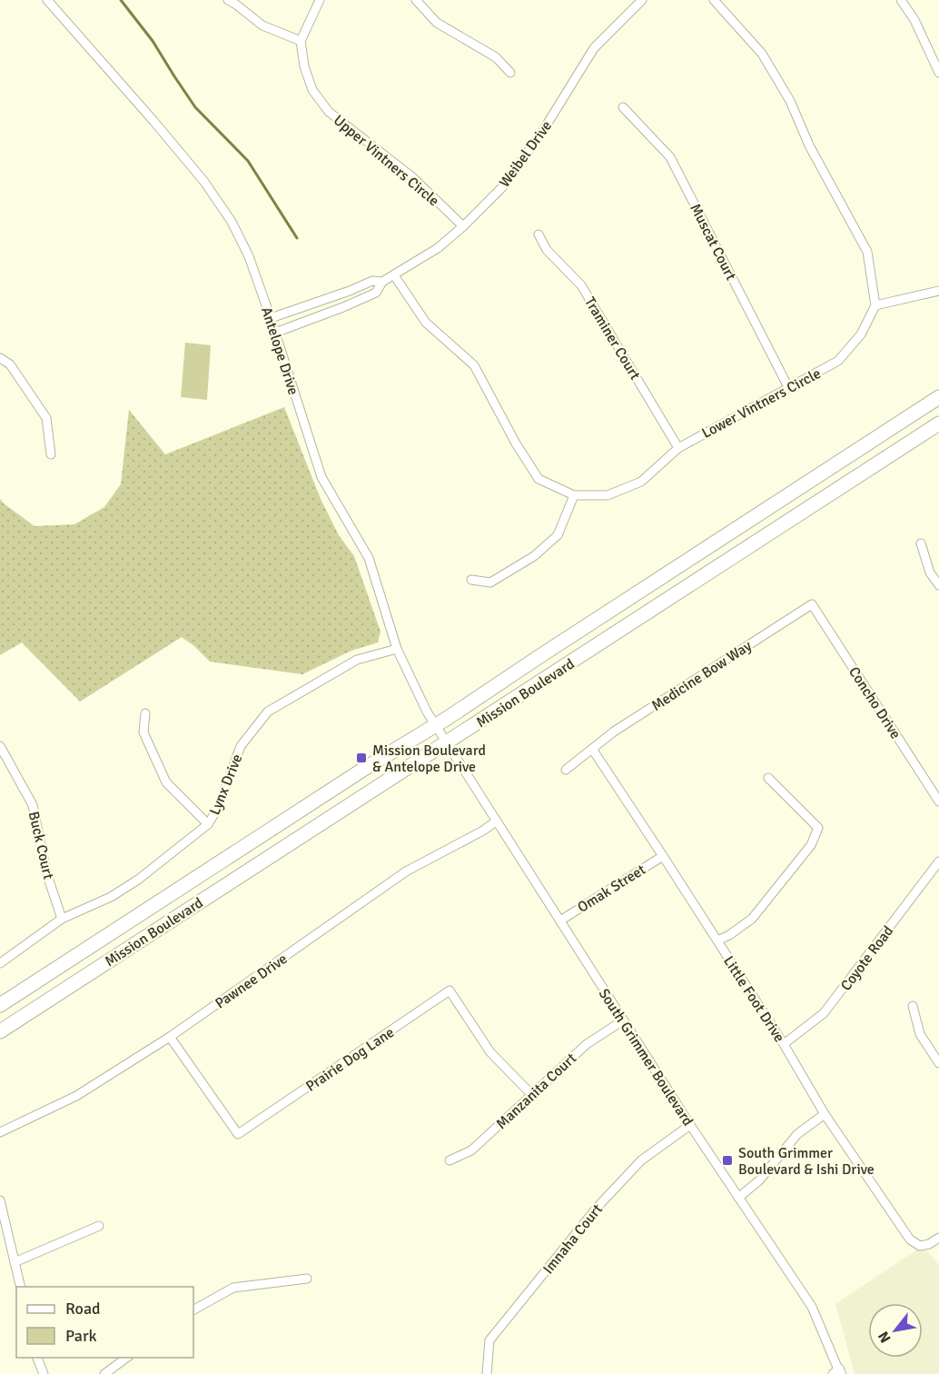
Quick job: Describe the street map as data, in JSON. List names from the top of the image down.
{
  "streets": {
    "main road": ["Mission Boulevard"],
    "street": [
      "Weibel Drive",
      "Upper Vintners Circle",
      "Muscat Court",
      "Traminer Court",
      "Antelope Drive",
      "Lower Vintners Circle",
      "Medicine Bow Way",
      "Concho Drive",
      "Lynx Drive",
      "Buck Court",
      "Omak Street",
      "Coyote Road",
      "Pawnee Drive",
      "Little Foot Drive",
      "South Grimmer Boulevard",
      "Prairie Dog Lane",
      "Manzanita Court",
      "Imnaha Court"
    ]
  },
  "crossings": [
    ["Weibel Drive", "Upper Vintners Circle"],
    ["Weibel Drive", "Antelope Drive"],
    ["Weibel Drive", "Lower Vintners Circle"],
    ["Muscat Court", "Lower Vintners Circle"],
    ["Traminer Court", "Lower Vintners Circle"],
    ["Antelope Drive", "Mission Boulevard"],
    ["Antelope Drive", "Lynx Drive"],
    ["Antelope Drive", "South Grimmer Boulevard"],
    ["Medicine Bow Way", "Concho Drive"],
    ["Medicine Bow Way", "Little Foot Drive"],
    ["Mission Boulevard", "South Grimmer Boulevard"],
    ["Lynx Drive", "Buck Court"],
    ["Omak Street", "Little Foot Drive"],
    ["Omak Street", "South Grimmer Boulevard"],
    ["Coyote Road", "Little Foot Drive"],
    ["Pawnee Drive", "South Grimmer Boulevard"],
    ["Pawnee Drive", "Prairie Dog Lane"],
    ["South Grimmer Boulevard", "Manzanita Court"],
    ["South Grimmer Boulevard", "Imnaha Court"],
    ["Prairie Dog Lane", "Manzanita Court"]
  ],
  "places": {
    "transit": ["Mission Boulevard & Antelope Drive", "South Grimmer Boulevard & Ishi Drive"]
  },
  "legend": ["Road", "Park"],
  "north": "bottom left"
}
